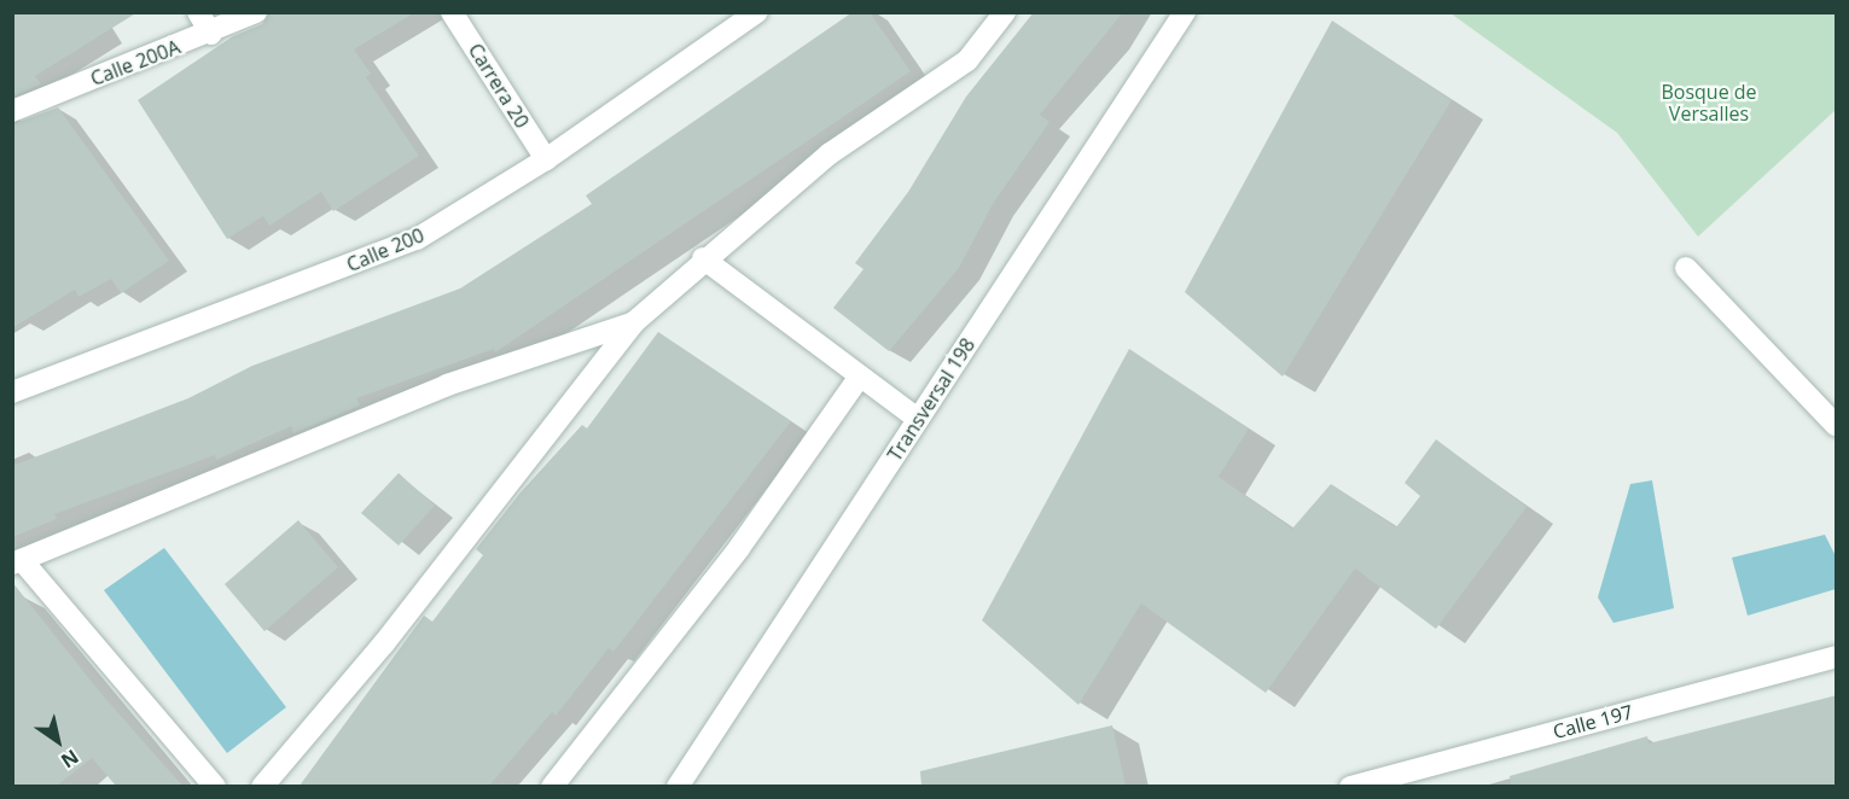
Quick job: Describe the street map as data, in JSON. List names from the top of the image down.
{
  "streets": {
    "street": [
      "Calle 200A",
      "Carrera 20",
      "Calle 200",
      "Transversal 198",
      "Calle 197"
    ]
  },
  "crossings": [
    ["Carrera 20", "Calle 200"]
  ],
  "parks": ["Bosque de Versalles"],
  "north": "bottom right"
}
